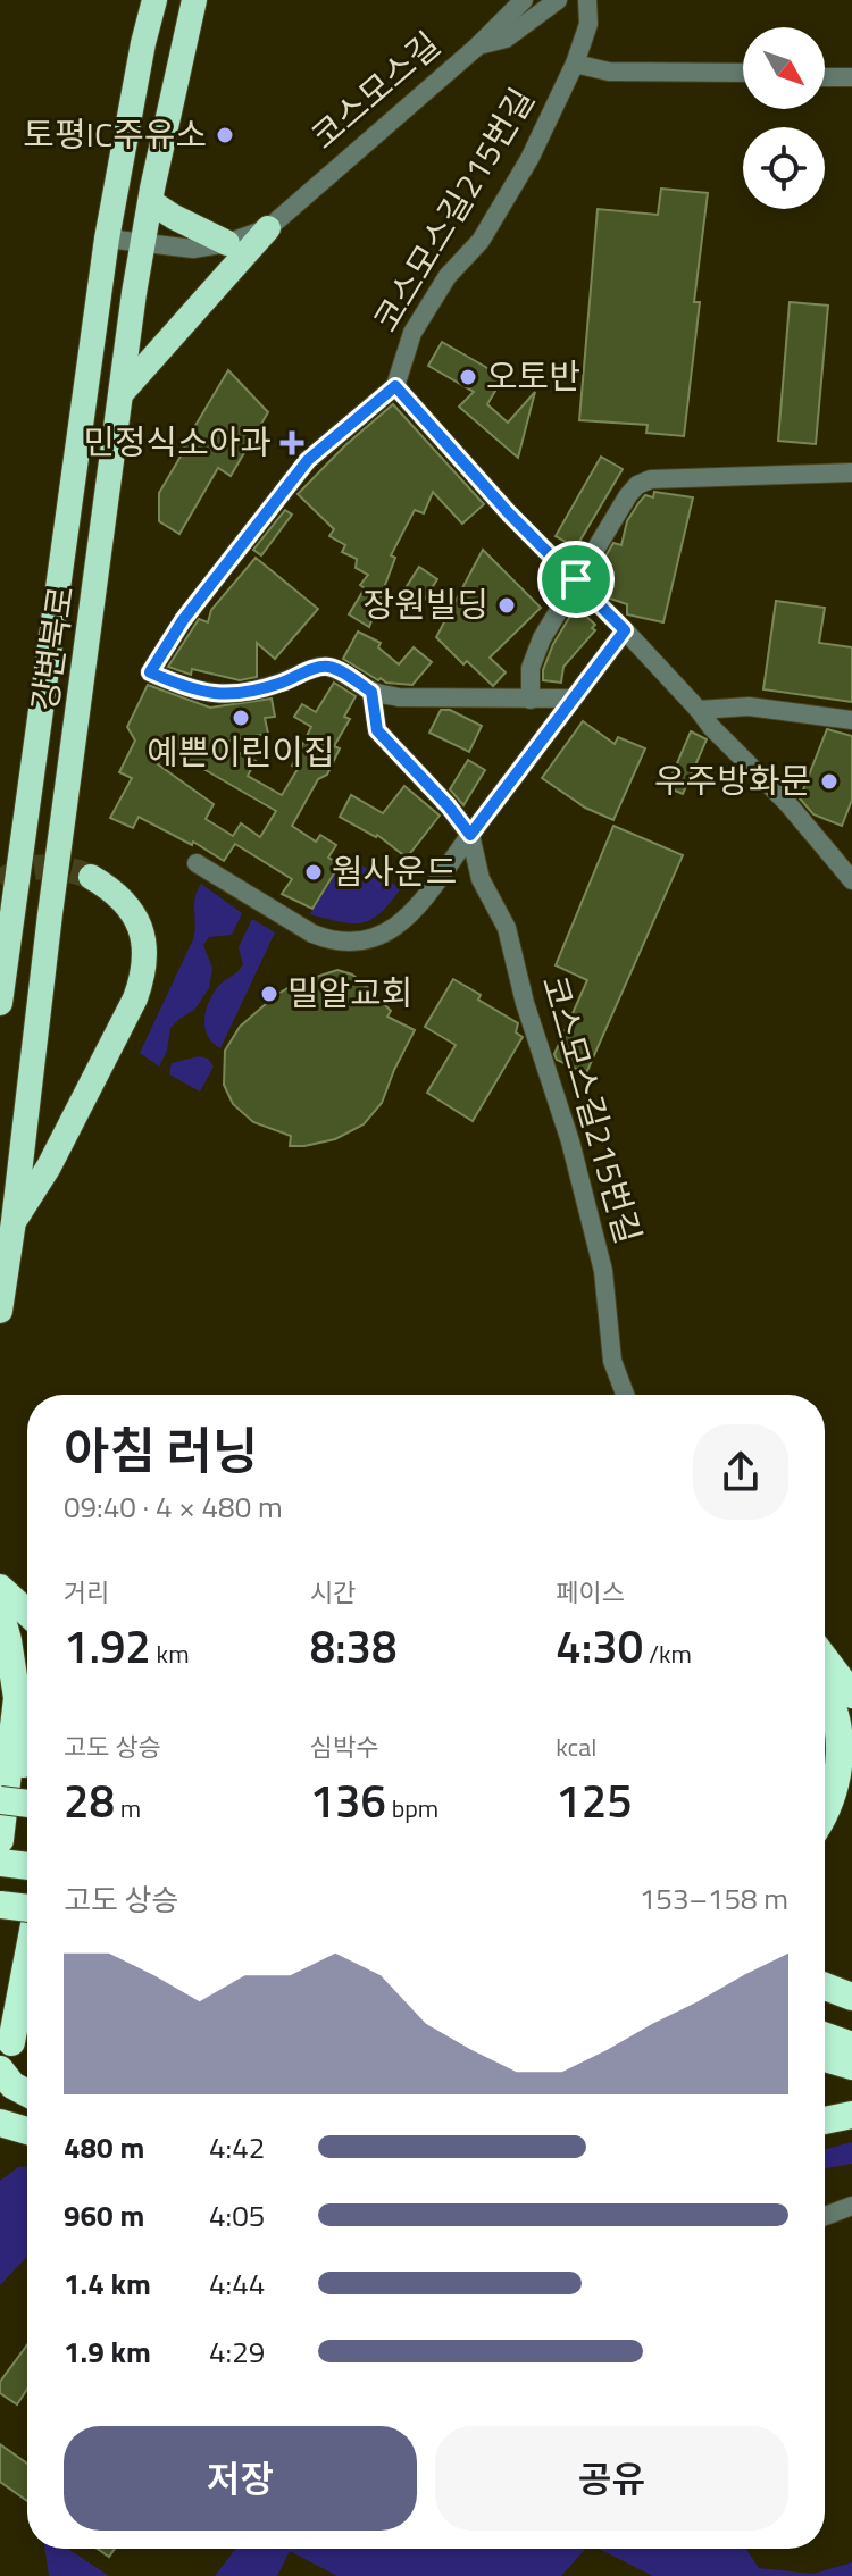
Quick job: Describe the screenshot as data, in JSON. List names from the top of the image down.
{
  "streets": {
    "highway": ["강변북로"],
    "street": ["코스모스길", "코스모스길215번길"]
  },
  "places": {
    "other": [
      "토평IC주유소",
      "오토반",
      "장원빌딩",
      "예쁜이린이집",
      "우주방화문",
      "웜사운드",
      "밀알교회"
    ],
    "health": ["민정식소아과"]
  },
  "north": "bottom right",
  "page": {
    "heading": ["아침 러닝", "09:40 · 4 × 480 m"],
    "stats": [
      ["거리", "1.92 km"],
      ["시간", "8:38"],
      ["페이스", "4:30 /km"],
      ["고도 상승", "28 m"],
      ["심박수", "136 bpm"],
      ["kcal", "125"]
    ],
    "chart": ["고도 상승", "153–158 m"],
    "list": [
      {
        "name": "480 m",
        "note": "4:42"
      },
      {
        "name": "960 m",
        "note": "4:05"
      },
      {
        "name": "1.4 km",
        "note": "4:44"
      },
      {
        "name": "1.9 km",
        "note": "4:29"
      }
    ],
    "buttons": ["저장", "공유"]
  }
}
